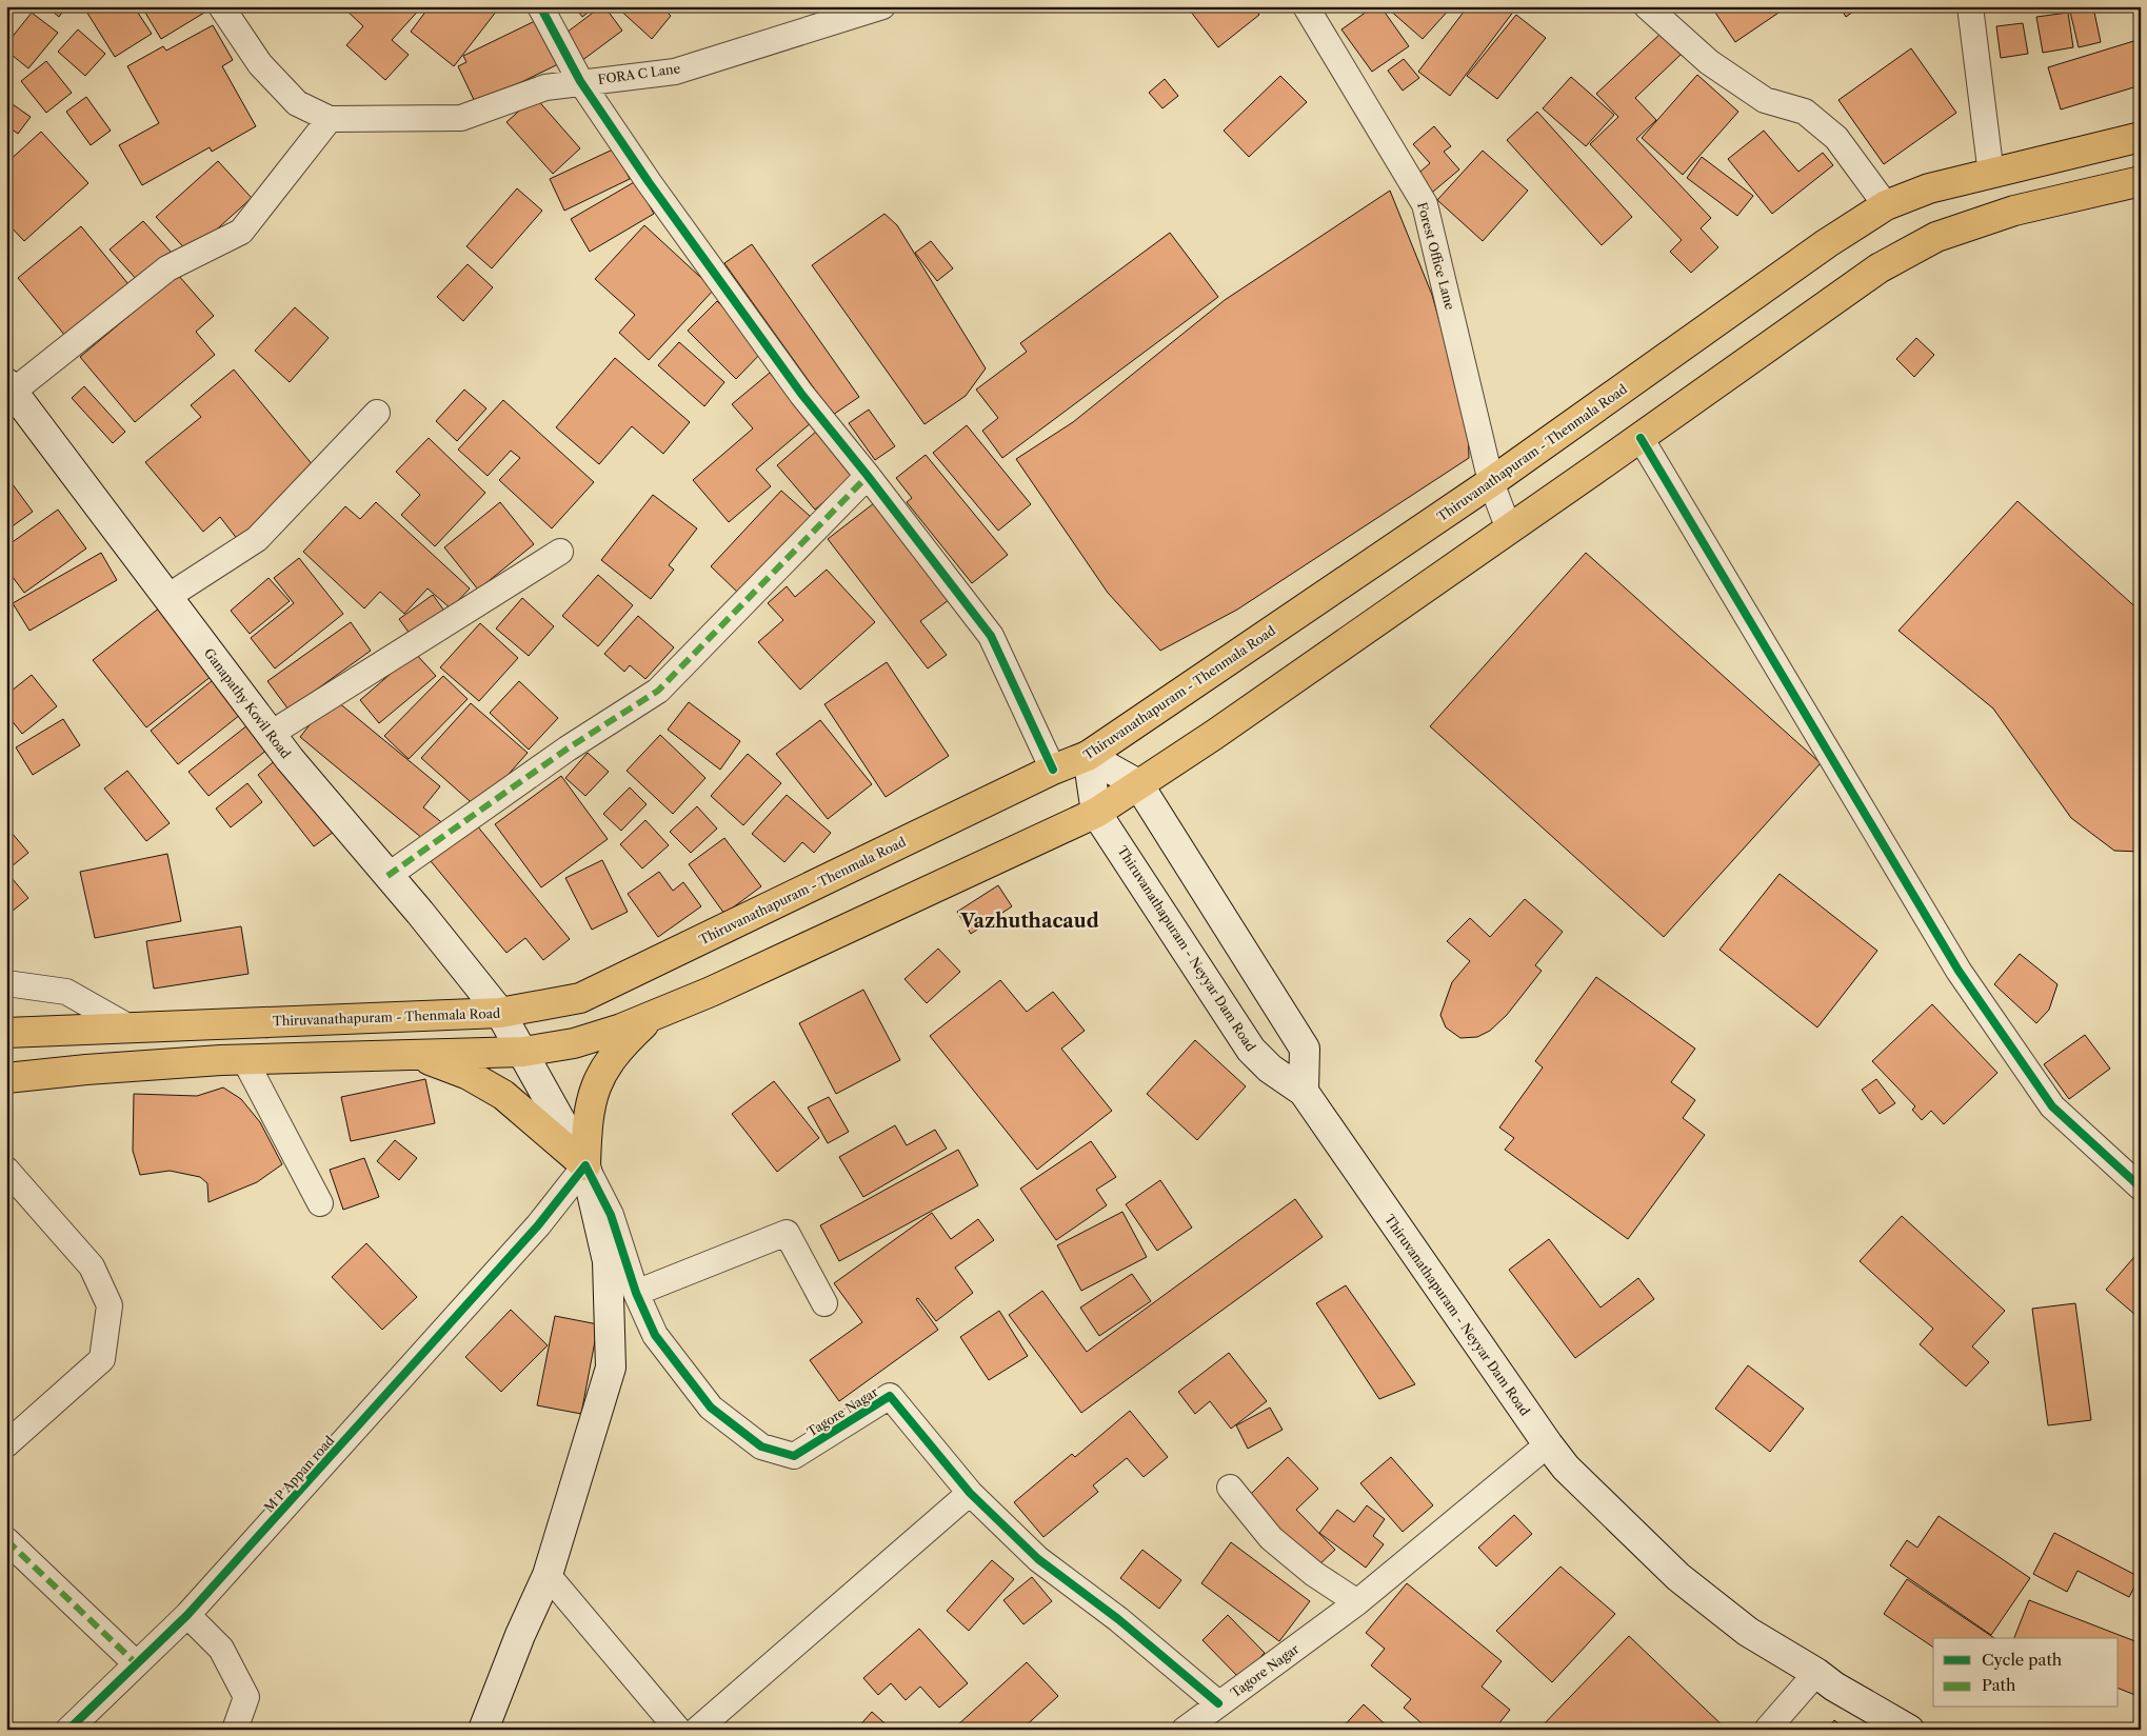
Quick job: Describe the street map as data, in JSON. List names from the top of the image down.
{
  "streets": {
    "main road": ["Thiruvanathapuram - Thenmala Road", "Ganapathy Kovil Road", "Thiruvanathapuram - Neyyar Dam Road"],
    "street": [
      "FORA C Lane",
      "Forest Office Lane",
      "Tagore Nagar",
      "M P Appan road"
    ]
  },
  "crossings": [
    ["Forest Office Lane", "Thiruvanathapuram - Thenmala Road"],
    ["Thiruvanathapuram - Thenmala Road", "Ganapathy Kovil Road"],
    ["Ganapathy Kovil Road", "Tagore Nagar"],
    ["Ganapathy Kovil Road", "M P Appan road"],
    ["Thiruvanathapuram - Neyyar Dam Road", "Tagore Nagar"],
    ["Tagore Nagar", "M P Appan road"]
  ],
  "districts": ["Vazhuthacaud"],
  "legend": ["Cycle path", "Path"]
}
